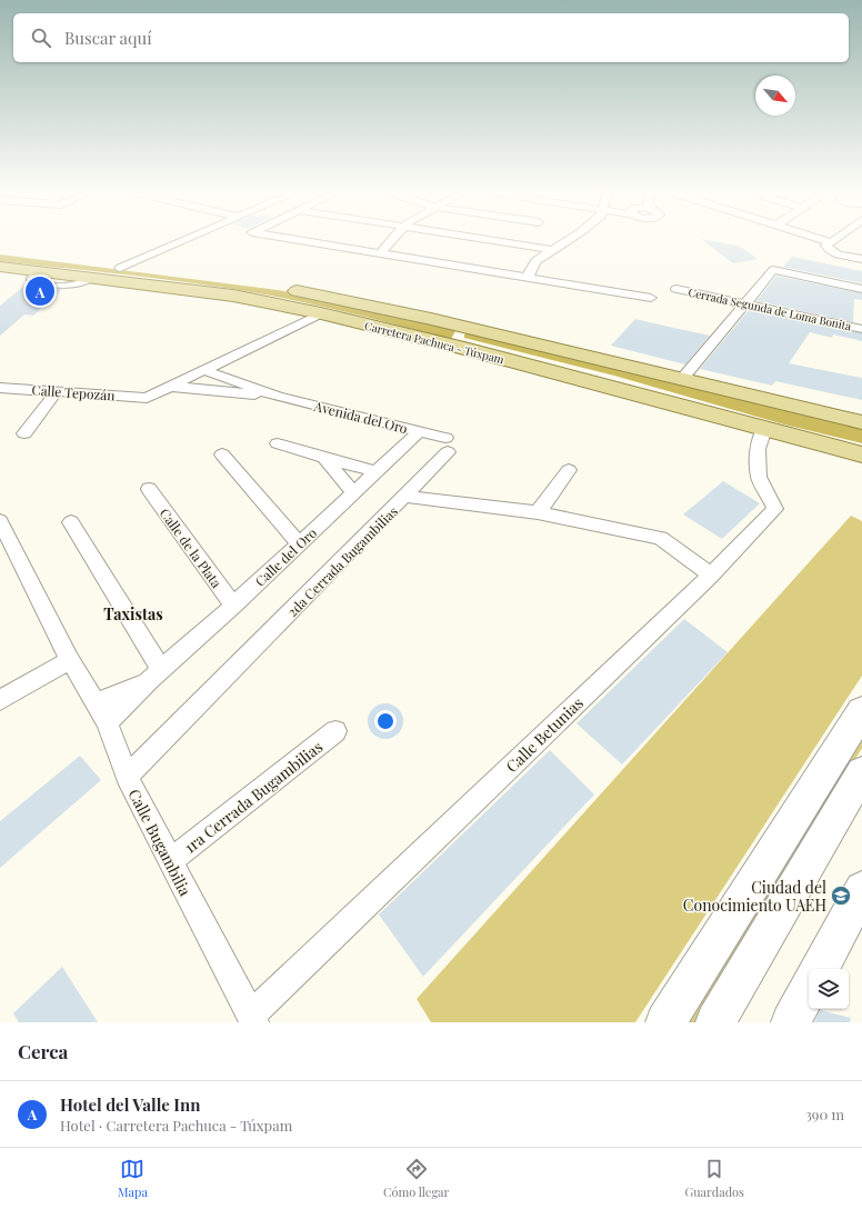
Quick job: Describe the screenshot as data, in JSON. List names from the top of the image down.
{
  "streets": {
    "main road": ["Carretera Pachuca - Túxpam"],
    "street": [
      "Cerrada Segunda de Loma Bonita",
      "Calle Tepozán",
      "Avenida del Oro",
      "Calle de la Plata",
      "Calle del Oro",
      "2da Cerrada Bugambilias",
      "Calle Betunias",
      "1ra Cerrada Bugambilias",
      "Calle Bugambilia"
    ]
  },
  "crossings": [
    ["Carretera Pachuca - Túxpam", "Calle Betunias"],
    ["Calle Tepozán", "Avenida del Oro"],
    ["Avenida del Oro", "Calle del Oro"],
    ["Avenida del Oro", "2da Cerrada Bugambilias"],
    ["Calle de la Plata", "Calle del Oro"],
    ["Calle del Oro", "Calle Bugambilia"],
    ["2da Cerrada Bugambilias", "Calle Betunias"],
    ["2da Cerrada Bugambilias", "Calle Bugambilia"],
    ["Calle Betunias", "Calle Bugambilia"],
    ["1ra Cerrada Bugambilias", "Calle Bugambilia"]
  ],
  "districts": ["Taxistas"],
  "places": {
    "school or university": ["Ciudad del Conocimiento UAEH"]
  },
  "north": "bottom right",
  "page": {
    "search": "Buscar aquí",
    "pins": "A",
    "heading": "Cerca",
    "list": [
      {
        "mark": "A",
        "name": "Hotel del Valle Inn",
        "note": "Hotel · Carretera Pachuca - Túxpam",
        "value": "390 m"
      }
    ],
    "nav": ["Mapa", "Cómo llegar", "Guardados"]
  }
}
